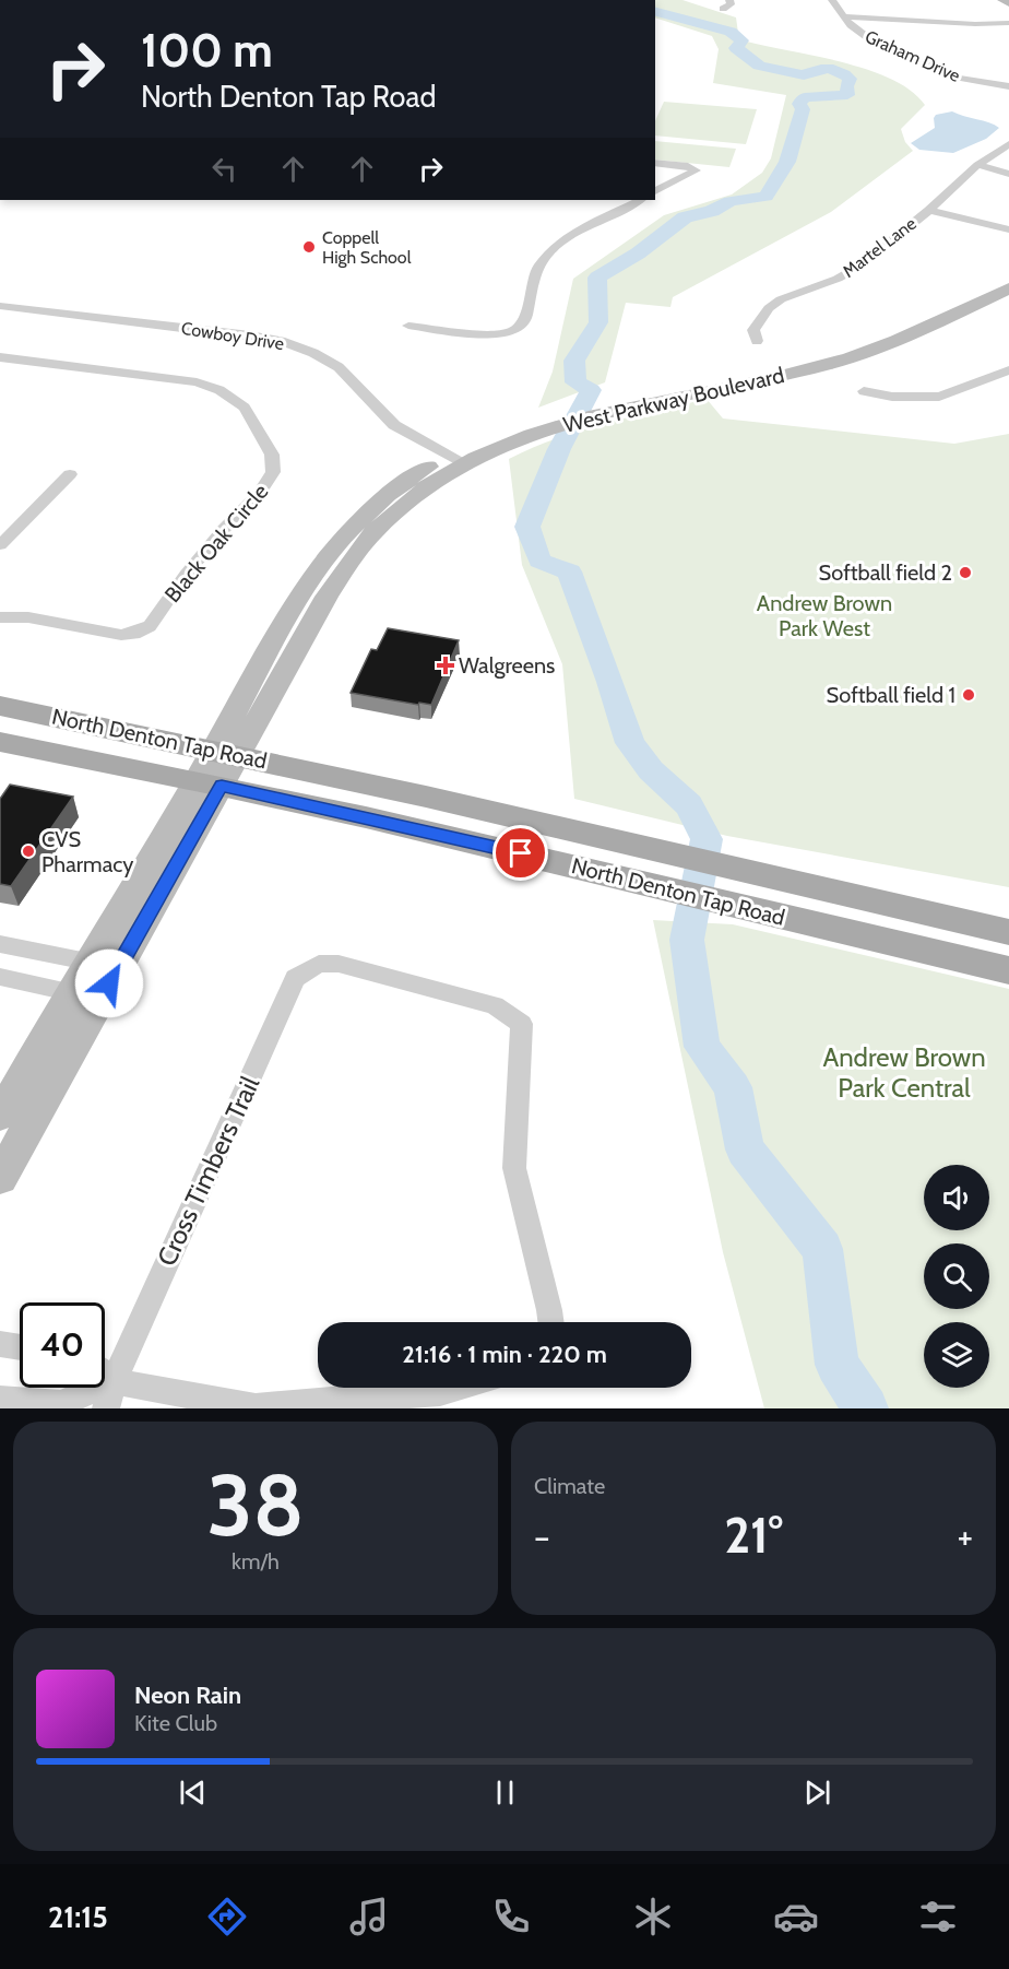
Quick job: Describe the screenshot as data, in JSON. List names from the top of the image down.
{
  "streets": {
    "main road": ["North Denton Tap Road"],
    "street": [
      "Graham Drive",
      "Martel Lane",
      "Cowboy Drive",
      "West Parkway Boulevard",
      "Black Oak Circle",
      "Cross Timbers Trail"
    ]
  },
  "crossings": [
    ["Cowboy Drive", "West Parkway Boulevard"],
    ["West Parkway Boulevard", "North Denton Tap Road"]
  ],
  "parks": ["Andrew Brown Park West", "Andrew Brown Park Central"],
  "places": {
    "other": [
      "Coppell High School",
      "Softball field 2",
      "Softball field 1",
      "CVS Pharmacy"
    ],
    "health": ["Walgreens"]
  },
  "page": {
    "turn": ["100 m", "North Denton Tap Road"],
    "limit": "40",
    "trip": "21:16 · 1 min · 220 m",
    "tile": [
      ["38", "km/h"],
      "Climate"
    ],
    "heat": ["−", "21°", "+"],
    "song": ["Neon Rain", "Kite Club"],
    "tabs": "21:15"
  }
}
